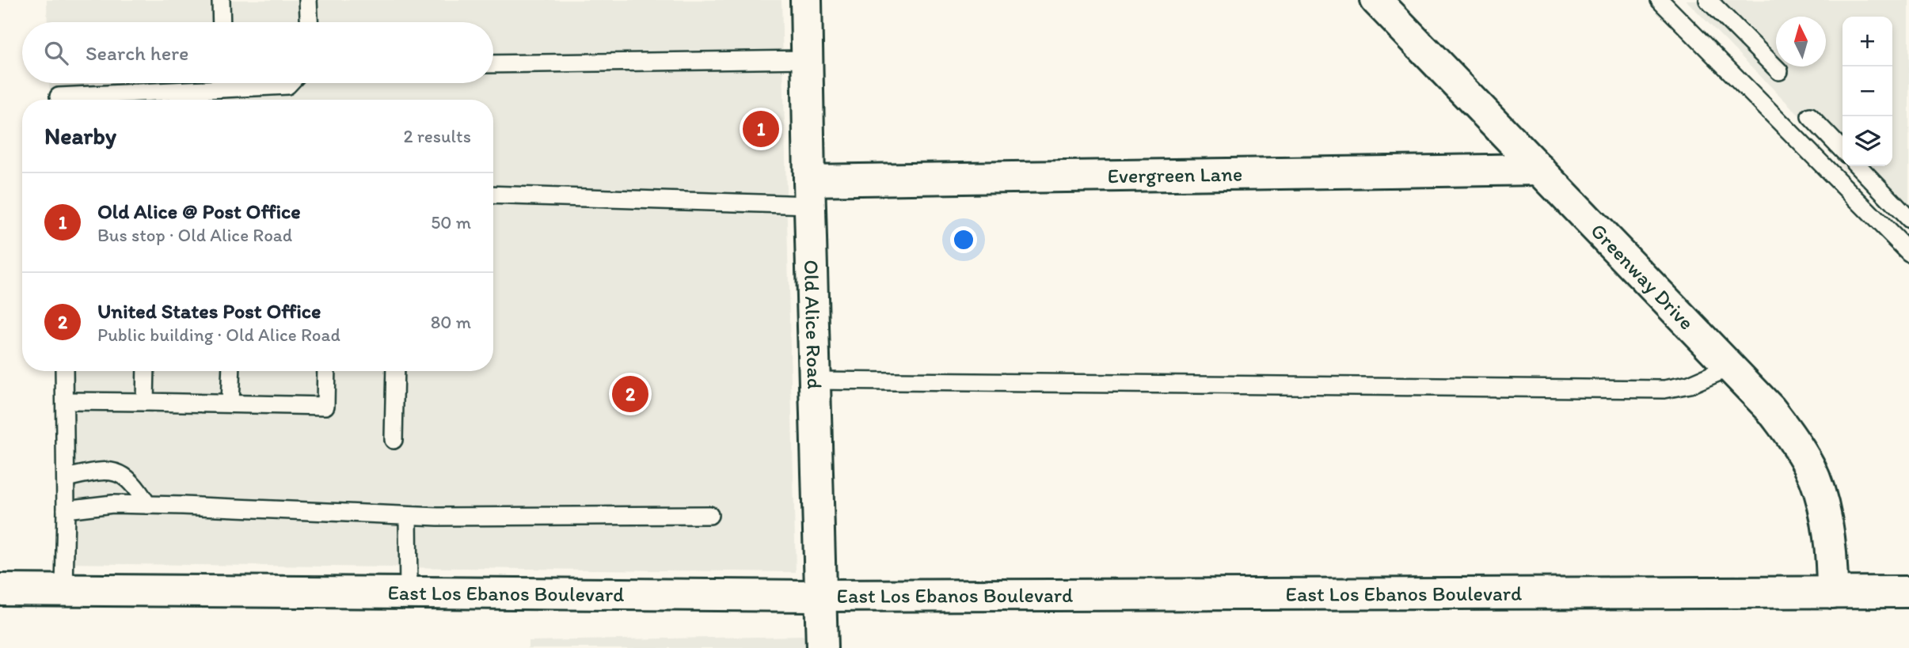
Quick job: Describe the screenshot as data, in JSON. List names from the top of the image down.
{
  "streets": {
    "street": [
      "Evergreen Lane",
      "Greenway Drive",
      "Old Alice Road",
      "East Los Ebanos Boulevard"
    ]
  },
  "crossings": [
    ["Evergreen Lane", "Greenway Drive"],
    ["Evergreen Lane", "Old Alice Road"],
    ["Greenway Drive", "East Los Ebanos Boulevard"],
    ["Old Alice Road", "East Los Ebanos Boulevard"]
  ],
  "north": "top",
  "page": {
    "map_buttons": ["+", "−"],
    "search": "Search here",
    "heading": ["Nearby", "2 results"],
    "pins": ["1", "2"],
    "list": [
      {
        "mark": "1",
        "name": "Old Alice @ Post Office",
        "note": "Bus stop · Old Alice Road",
        "value": "50 m"
      },
      {
        "mark": "2",
        "name": "United States Post Office",
        "note": "Public building · Old Alice Road",
        "value": "80 m"
      }
    ]
  }
}
